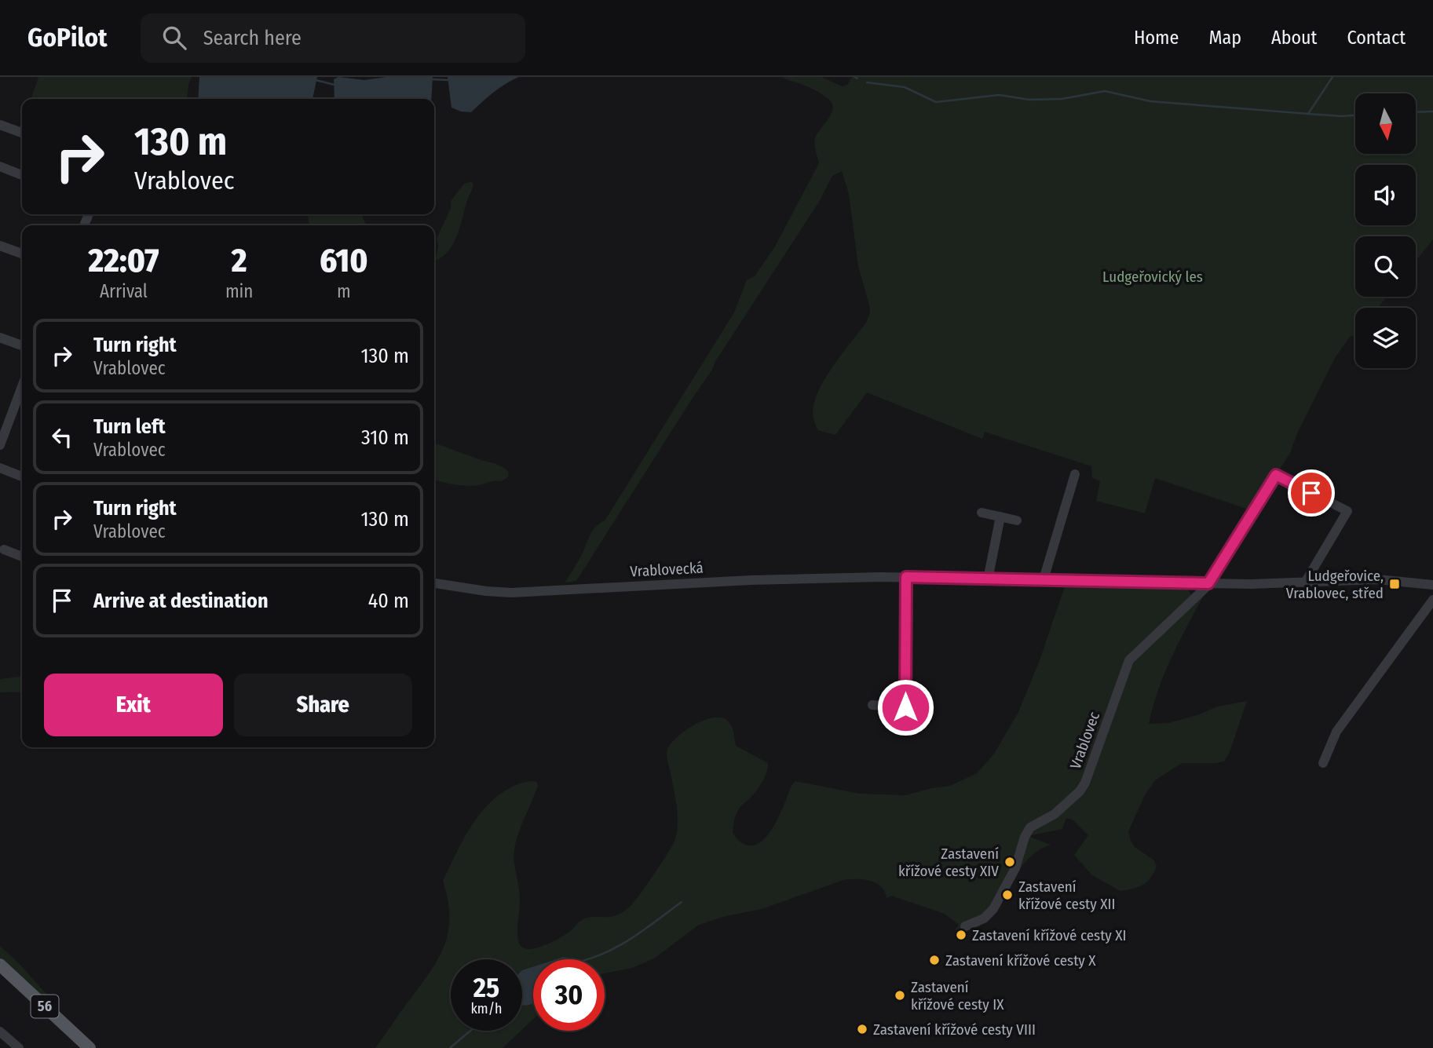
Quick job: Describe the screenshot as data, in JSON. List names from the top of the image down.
{
  "streets": {
    "main road": ["56"],
    "street": ["Vrablovecká", "Vrablovec"]
  },
  "parks": ["Ludgeřovický les"],
  "places": {
    "transit": ["Ludgeřovice, Vrablovec, střed"],
    "other": [
      "Zastavení křížové cesty XIV",
      "Zastavení křížové cesty XII",
      "Zastavení křížové cesty XI",
      "Zastavení křížové cesty X",
      "Zastavení křížové cesty IX",
      "Zastavení křížové cesty VIII"
    ]
  },
  "north": "bottom",
  "page": {
    "header": "GoPilot",
    "search": "Search here",
    "nav": [
      "Home",
      "Map",
      "About",
      "Contact"
    ],
    "turn": ["130 m", "Vrablovec"],
    "eta": [
      "22:07",
      "Arrival",
      "2",
      "min",
      "610",
      "m"
    ],
    "list": [
      {
        "name": "Turn right",
        "note": "Vrablovec",
        "value": "130 m"
      },
      {
        "name": "Turn left",
        "note": "Vrablovec",
        "value": "310 m"
      },
      {
        "name": "Turn right",
        "note": "Vrablovec",
        "value": "130 m"
      },
      {
        "name": "Arrive at destination",
        "value": "40 m"
      }
    ],
    "buttons": ["Exit", "Share"],
    "speed": "25 km/h",
    "limit": "30"
  }
}
